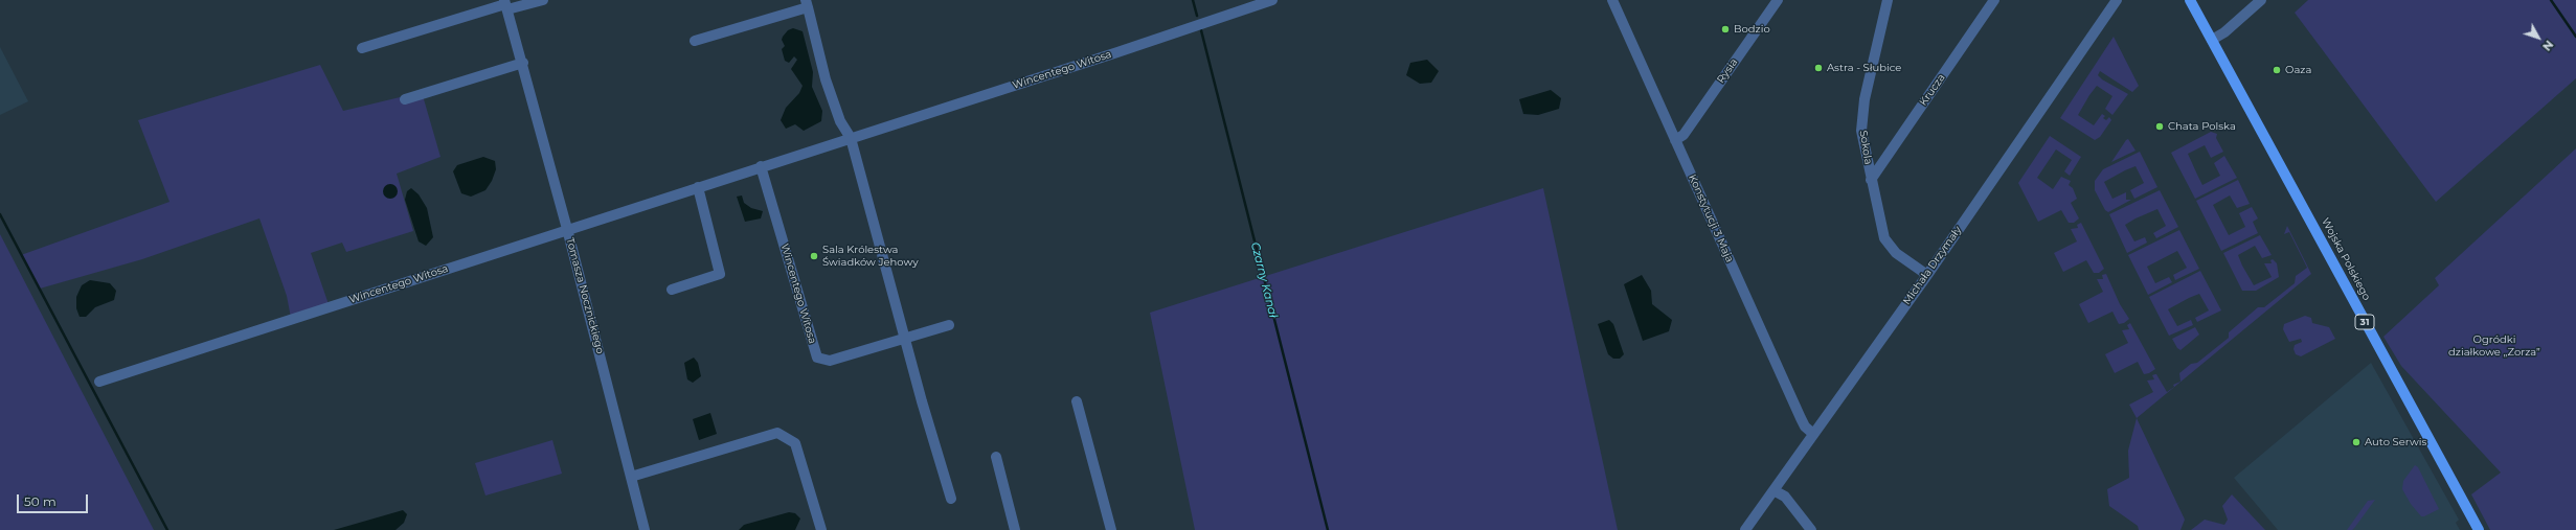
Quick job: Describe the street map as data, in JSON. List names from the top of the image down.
{
  "streets": {
    "main road": ["Wojska Polskiego", "31"],
    "street": [
      "Wincentego Witosa",
      "Rysia",
      "Krucza",
      "Sokola",
      "Konstytucji 3 Maja",
      "Michała Drzymały",
      "Tomasza Nocznickiego"
    ]
  },
  "crossings": [
    ["Wincentego Witosa", "Tomasza Nocznickiego"],
    ["Rysia", "Konstytucji 3 Maja"],
    ["Krucza", "Sokola"],
    ["Sokola", "Michała Drzymały"],
    ["Konstytucji 3 Maja", "Michała Drzymały"]
  ],
  "water": ["Czarny Kanał"],
  "parks": ["Ogródki działkowe „Zorza”"],
  "places": [
    "Bodzio",
    "Astra - Słubice",
    "Oaza",
    "Chata Polska",
    "Sala Królestwa Świadków Jehowy",
    "Auto Serwis"
  ],
  "scale_bar": "50 m",
  "north": "bottom right"
}
